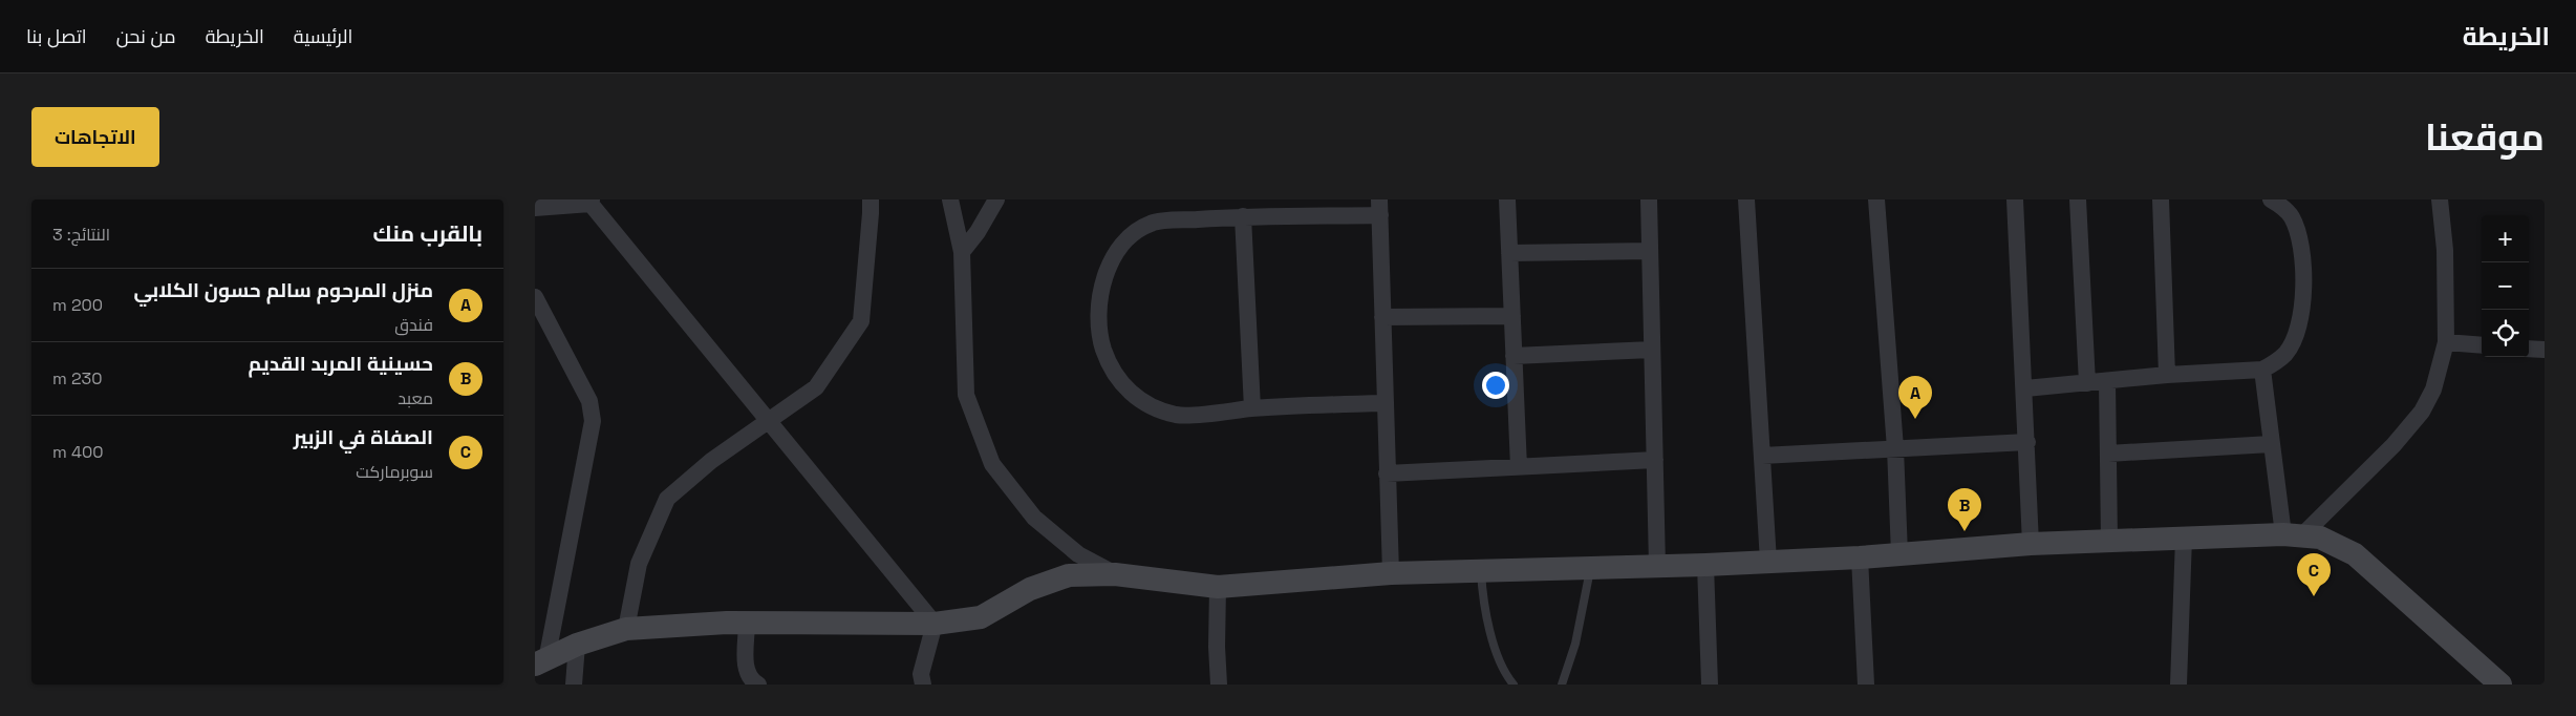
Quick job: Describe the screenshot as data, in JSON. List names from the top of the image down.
{
  "page": {
    "header": "الخريطة",
    "nav": [
      "الرئيسية",
      "الخريطة",
      "من نحن",
      "اتصل بنا"
    ],
    "title": "موقعنا",
    "buttons": "الاتجاهات",
    "heading": ["بالقرب منك", "النتائج: 3"],
    "map_buttons": ["+", "−"],
    "list": [
      {
        "mark": "A",
        "name": "منزل المرحوم سالم حسون الكلابي",
        "note": "فندق",
        "value": "200 m"
      },
      {
        "mark": "B",
        "name": "حسينية المربد القديم",
        "note": "معبد",
        "value": "230 m"
      },
      {
        "mark": "C",
        "name": "الصفاة في الزبير",
        "note": "سوبرماركت",
        "value": "400 m"
      }
    ],
    "pins": ["A", "B", "C"]
  }
}
